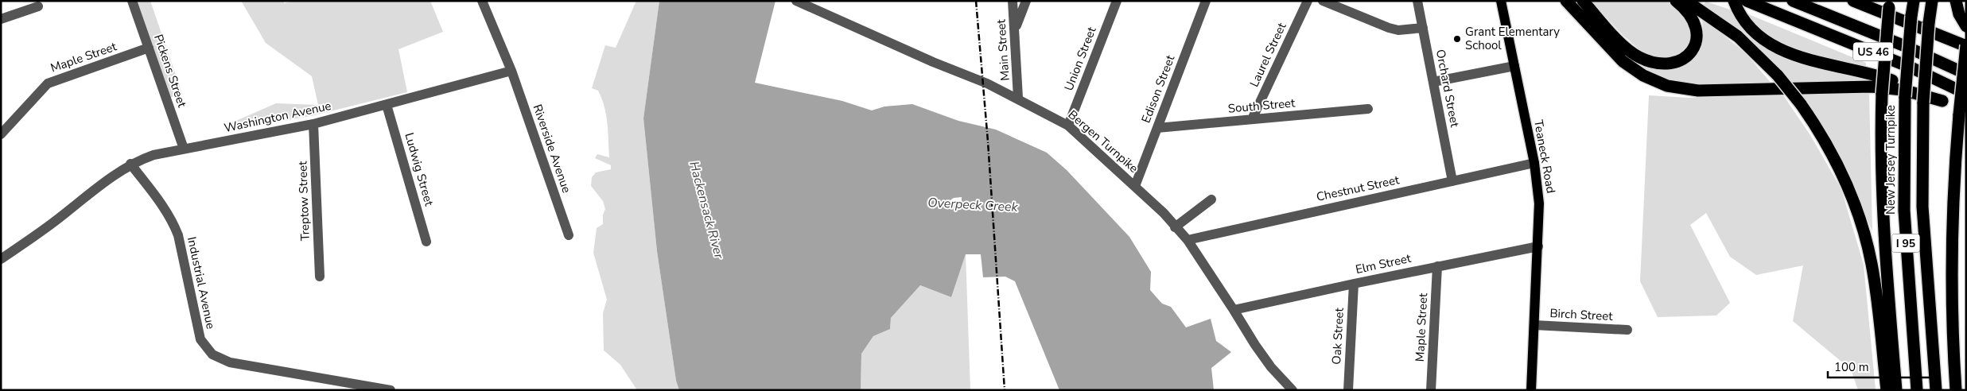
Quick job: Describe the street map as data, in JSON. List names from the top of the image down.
{
  "streets": {
    "highway": ["US 46", "New Jersey Turnpike", "I 95"],
    "main road": ["Teaneck Road"],
    "street": [
      "Main Street",
      "Laurel Street",
      "Maple Street",
      "Union Street",
      "Pickens Street",
      "Orchard Street",
      "Edison Street",
      "South Street",
      "Washington Avenue",
      "Bergen Turnpike",
      "Riverside Avenue",
      "Ludwig Street",
      "Chestnut Street",
      "Treptow Street",
      "Elm Street",
      "Industrial Avenue",
      "Birch Street",
      "Oak Street"
    ]
  },
  "crossings": [
    ["Main Street", "Bergen Turnpike"],
    ["Laurel Street", "South Street"],
    ["Maple Street", "Pickens Street"],
    ["Maple Street", "Elm Street"],
    ["Union Street", "Bergen Turnpike"],
    ["Pickens Street", "Washington Avenue"],
    ["Orchard Street", "Chestnut Street"],
    ["Edison Street", "South Street"],
    ["Edison Street", "Bergen Turnpike"],
    ["Washington Avenue", "Riverside Avenue"],
    ["Washington Avenue", "Ludwig Street"],
    ["Washington Avenue", "Treptow Street"],
    ["Washington Avenue", "Industrial Avenue"],
    ["Bergen Turnpike", "Chestnut Street"],
    ["Bergen Turnpike", "Elm Street"],
    ["Teaneck Road", "Chestnut Street"],
    ["Teaneck Road", "Elm Street"],
    ["Teaneck Road", "Birch Street"],
    ["Elm Street", "Oak Street"]
  ],
  "water": ["Overpeck Creek", "Hackensack River"],
  "places": ["Grant Elementary School"],
  "scale_bar": "100 m"
}
